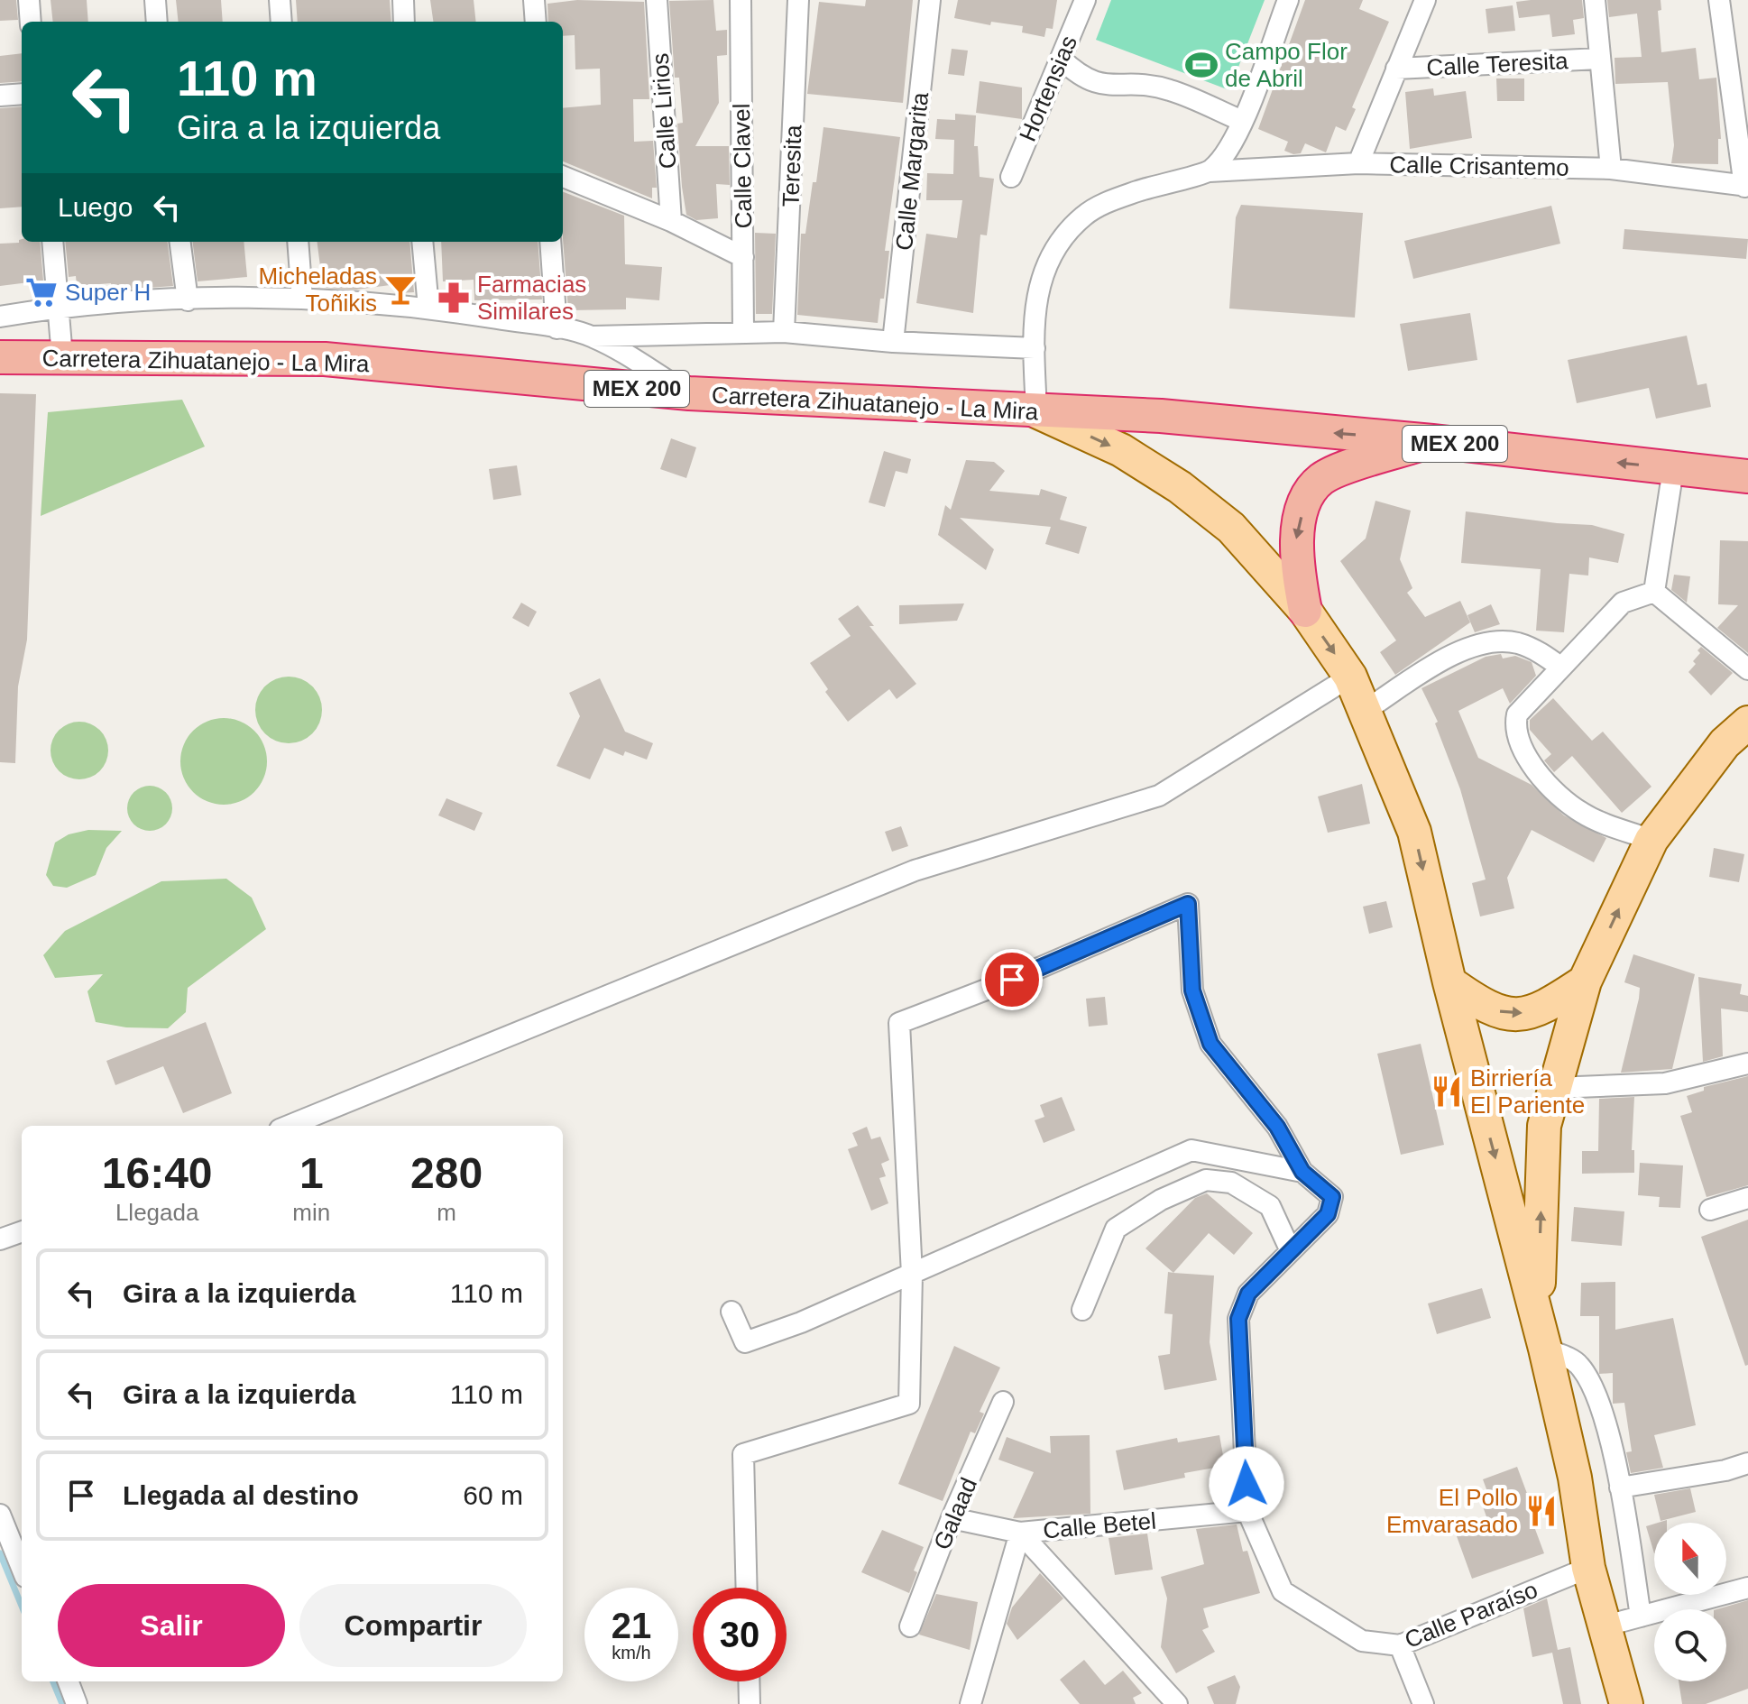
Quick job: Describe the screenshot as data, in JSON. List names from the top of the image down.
{
  "streets": {
    "highway": ["Carretera Zihuatanejo - La Mira", "MEX 200"],
    "street": [
      "Calle Teresita",
      "Hortensias",
      "Calle Lirios",
      "Calle Clavel",
      "Teresita",
      "Calle Crisantemo",
      "Calle Margarita",
      "Galaad",
      "Calle Betel",
      "Calle Paraíso"
    ]
  },
  "crossings": [
    ["Calle Crisantemo", "Carretera Zihuatanejo - La Mira"],
    ["Galaad", "Calle Betel"],
    ["Calle Betel", "Calle Paraíso"]
  ],
  "one_way": ["Carretera Zihuatanejo - La Mira"],
  "places": {
    "sports": ["Campo Flor de Abril"],
    "bar": ["Micheladas Toñikis"],
    "supermarket": ["Super H"],
    "pharmacy": ["Farmacias Similares"],
    "restaurant": ["Birriería El Pariente", "El Pollo Emvarasado"]
  },
  "north": "top",
  "page": {
    "turn": ["110 m", "Gira a la izquierda"],
    "then": "Luego",
    "eta": [
      "16:40",
      "Llegada",
      "1",
      "min",
      "280",
      "m"
    ],
    "list": [
      {
        "name": "Gira a la izquierda",
        "value": "110 m"
      },
      {
        "name": "Gira a la izquierda",
        "value": "110 m"
      },
      {
        "name": "Llegada al destino",
        "value": "60 m"
      }
    ],
    "buttons": ["Salir", "Compartir"],
    "speed": "21 km/h",
    "limit": "30"
  }
}
